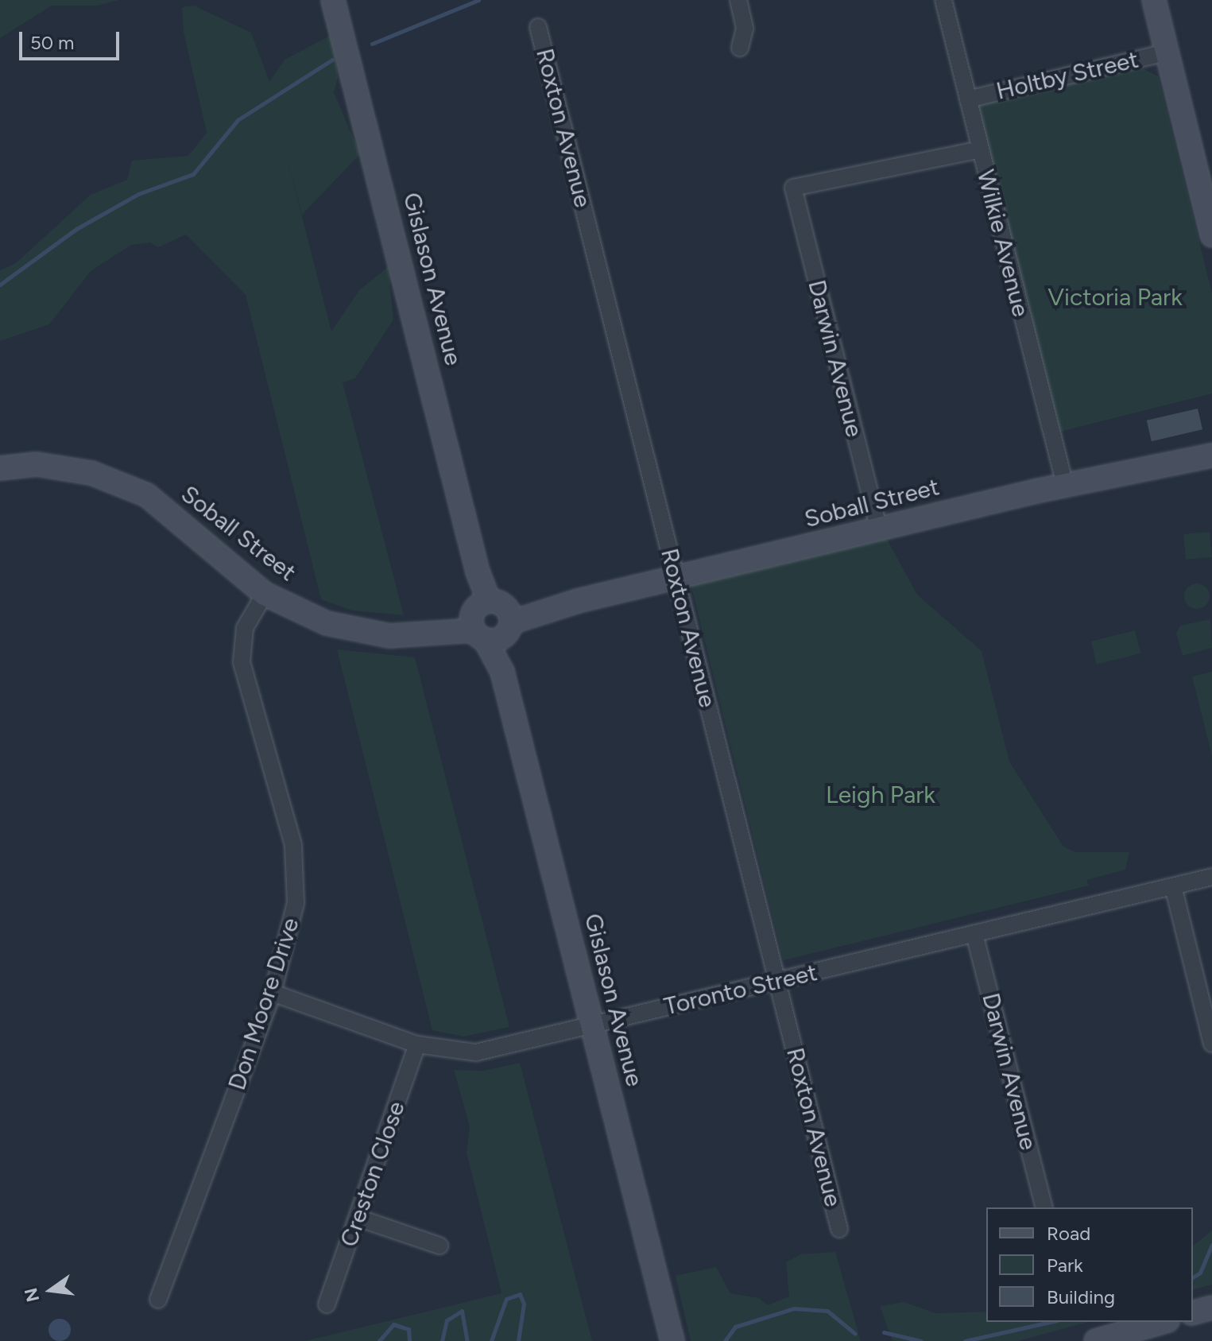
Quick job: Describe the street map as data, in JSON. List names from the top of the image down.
{
  "streets": {
    "street": [
      "Holtby Street",
      "Roxton Avenue",
      "Wilkie Avenue",
      "Gislason Avenue",
      "Darwin Avenue",
      "Soball Street",
      "Toronto Street",
      "Don Moore Drive",
      "Creston Close"
    ]
  },
  "crossings": [
    ["Holtby Street", "Wilkie Avenue"],
    ["Roxton Avenue", "Soball Street"],
    ["Roxton Avenue", "Toronto Street"],
    ["Wilkie Avenue", "Darwin Avenue"],
    ["Wilkie Avenue", "Soball Street"],
    ["Gislason Avenue", "Soball Street"],
    ["Gislason Avenue", "Toronto Street"],
    ["Darwin Avenue", "Soball Street"],
    ["Darwin Avenue", "Toronto Street"],
    ["Soball Street", "Don Moore Drive"],
    ["Toronto Street", "Don Moore Drive"],
    ["Toronto Street", "Creston Close"]
  ],
  "parks": ["Victoria Park", "Leigh Park"],
  "legend": ["Road", "Park", "Building"],
  "scale_bar": "50 m",
  "north": "left"
}
